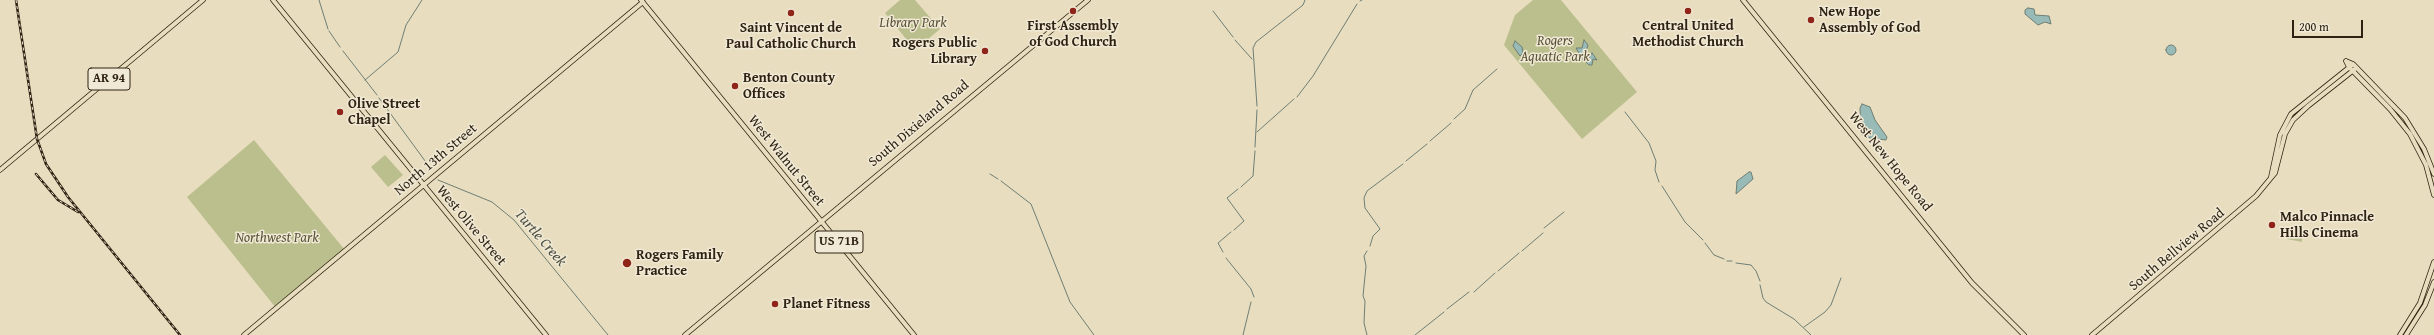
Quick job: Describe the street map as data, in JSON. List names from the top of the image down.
{
  "streets": {
    "main road": [
      "AR 94",
      "South Dixieland Road",
      "North 13th Street",
      "West Walnut Street",
      "West New Hope Road",
      "West Olive Street",
      "US 71B",
      "South Bellview Road"
    ]
  },
  "crossings": [
    ["South Dixieland Road", "West Walnut Street"],
    ["North 13th Street", "West Walnut Street"],
    ["North 13th Street", "West Olive Street"]
  ],
  "water": ["Turtle Creek"],
  "parks": ["Library Park", "Rogers Aquatic Park", "Northwest Park"],
  "places": [
    "First Assembly of God Church",
    "Central United Methodist Church",
    "Saint Vincent de Paul Catholic Church",
    "New Hope Assembly of God",
    "Rogers Public Library",
    "Benton County Offices",
    "Olive Street Chapel",
    "Malco Pinnacle Hills Cinema",
    "Rogers Family Practice",
    "Planet Fitness"
  ],
  "scale_bar": "200 m"
}
